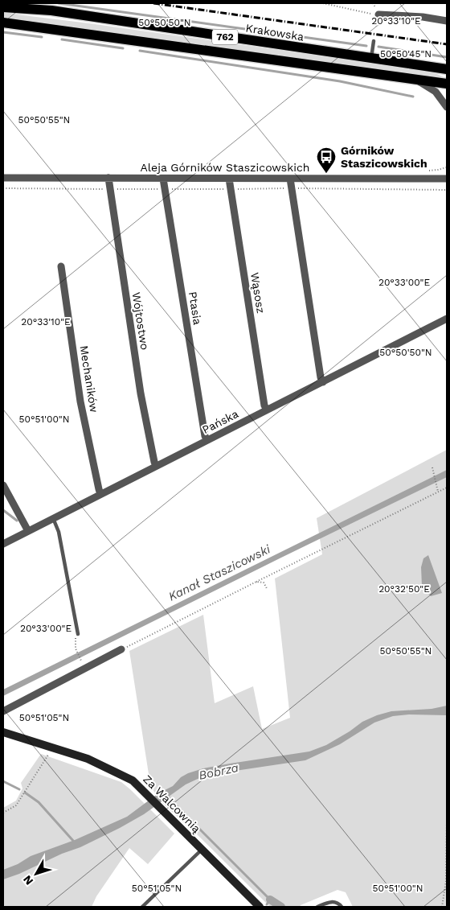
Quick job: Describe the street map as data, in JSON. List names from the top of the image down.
{
  "streets": {
    "main road": ["Krakowska", "762", "Za Walcownią"],
    "street": [
      "Aleja Górników Staszicowskich",
      "Wąsosz",
      "Ptasia",
      "Wójtostwo",
      "Mechaników",
      "Pańska"
    ]
  },
  "crossings": [
    ["Aleja Górników Staszicowskich", "Wąsosz"],
    ["Aleja Górników Staszicowskich", "Ptasia"],
    ["Aleja Górników Staszicowskich", "Wójtostwo"],
    ["Wąsosz", "Pańska"],
    ["Ptasia", "Pańska"],
    ["Wójtostwo", "Pańska"],
    ["Mechaników", "Pańska"]
  ],
  "water": ["Kanał Staszicowski", "Bobrza"],
  "places": {
    "bus stop": ["Górników Staszicowskich"]
  },
  "north": "bottom left",
  "coordinates": [
    "20°33'10\"E",
    "50°50'50\"N",
    "50°50'45\"N",
    "50°50'55\"N",
    "20°33'00\"E",
    "50°51'00\"N",
    "20°32'50\"E",
    "50°51'05\"N"
  ]
}
